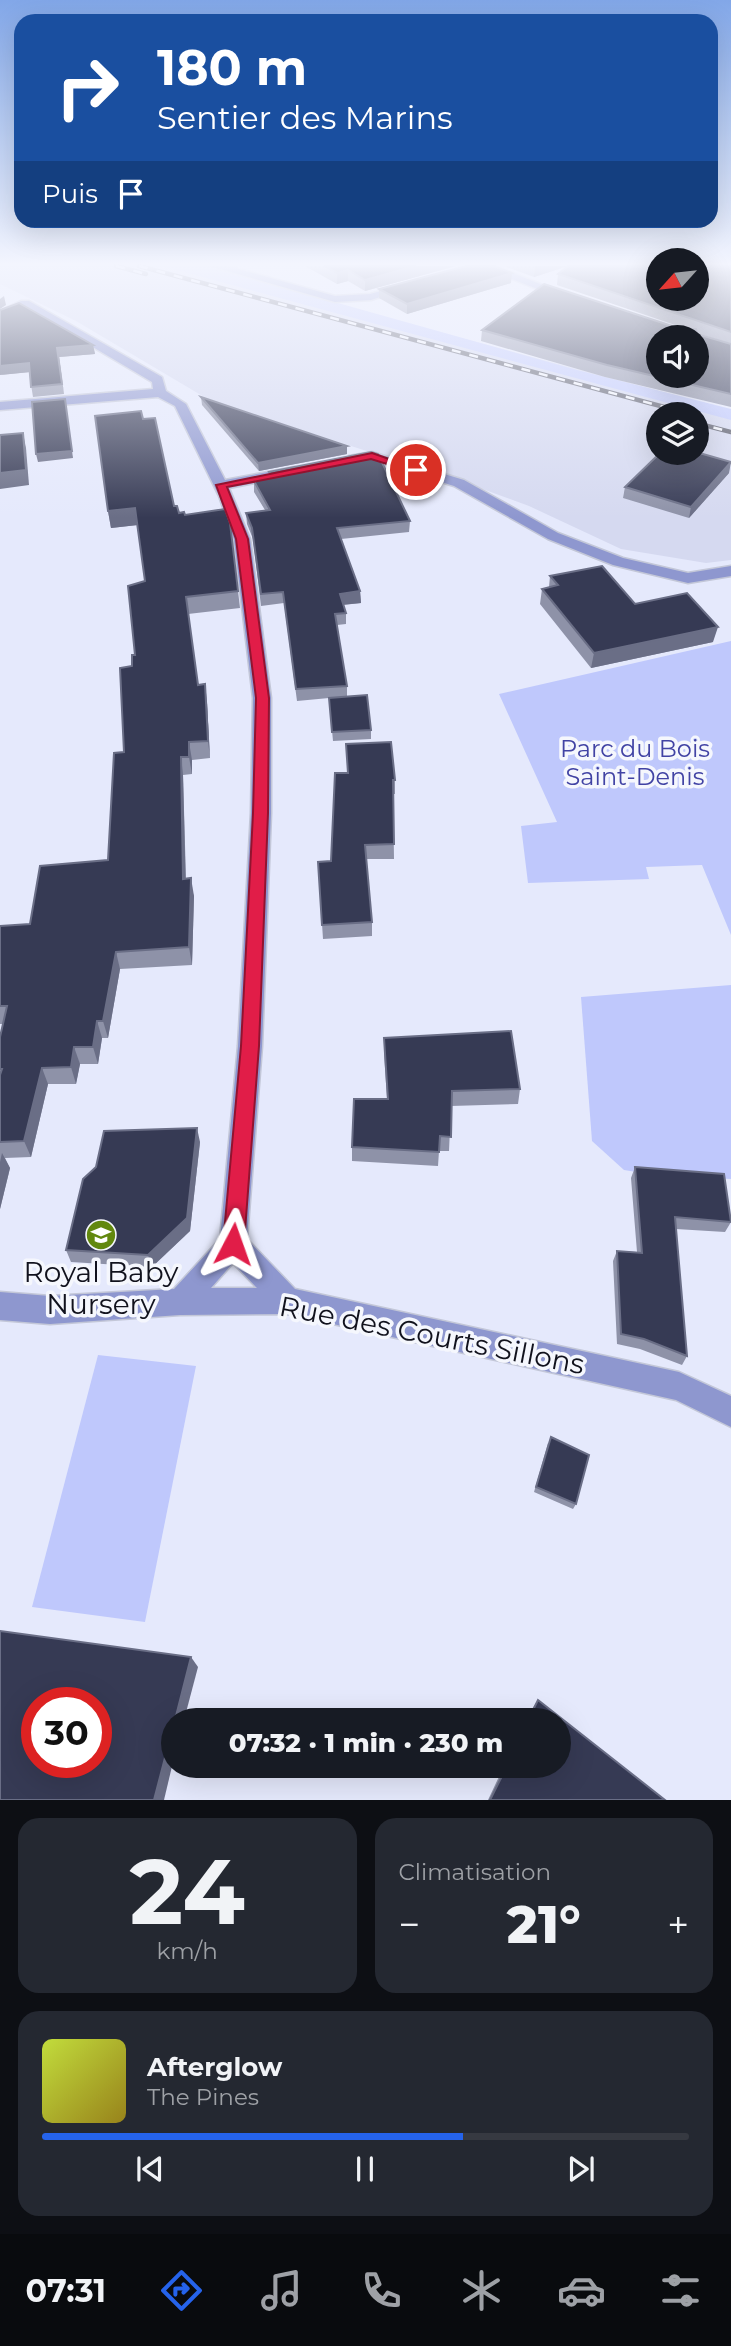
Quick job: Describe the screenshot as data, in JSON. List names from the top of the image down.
{
  "streets": {
    "street": ["Rue des Courts Sillons"]
  },
  "parks": ["Parc du Bois Saint-Denis"],
  "places": {
    "school or university": ["Royal Baby Nursery"]
  },
  "north": "bottom left",
  "page": {
    "turn": ["180 m", "Sentier des Marins"],
    "then": "Puis",
    "limit": "30",
    "trip": "07:32 · 1 min · 230 m",
    "tile": [
      ["24", "km/h"],
      "Climatisation"
    ],
    "heat": ["−", "21°", "+"],
    "song": ["Afterglow", "The Pines"],
    "tabs": "07:31"
  }
}
